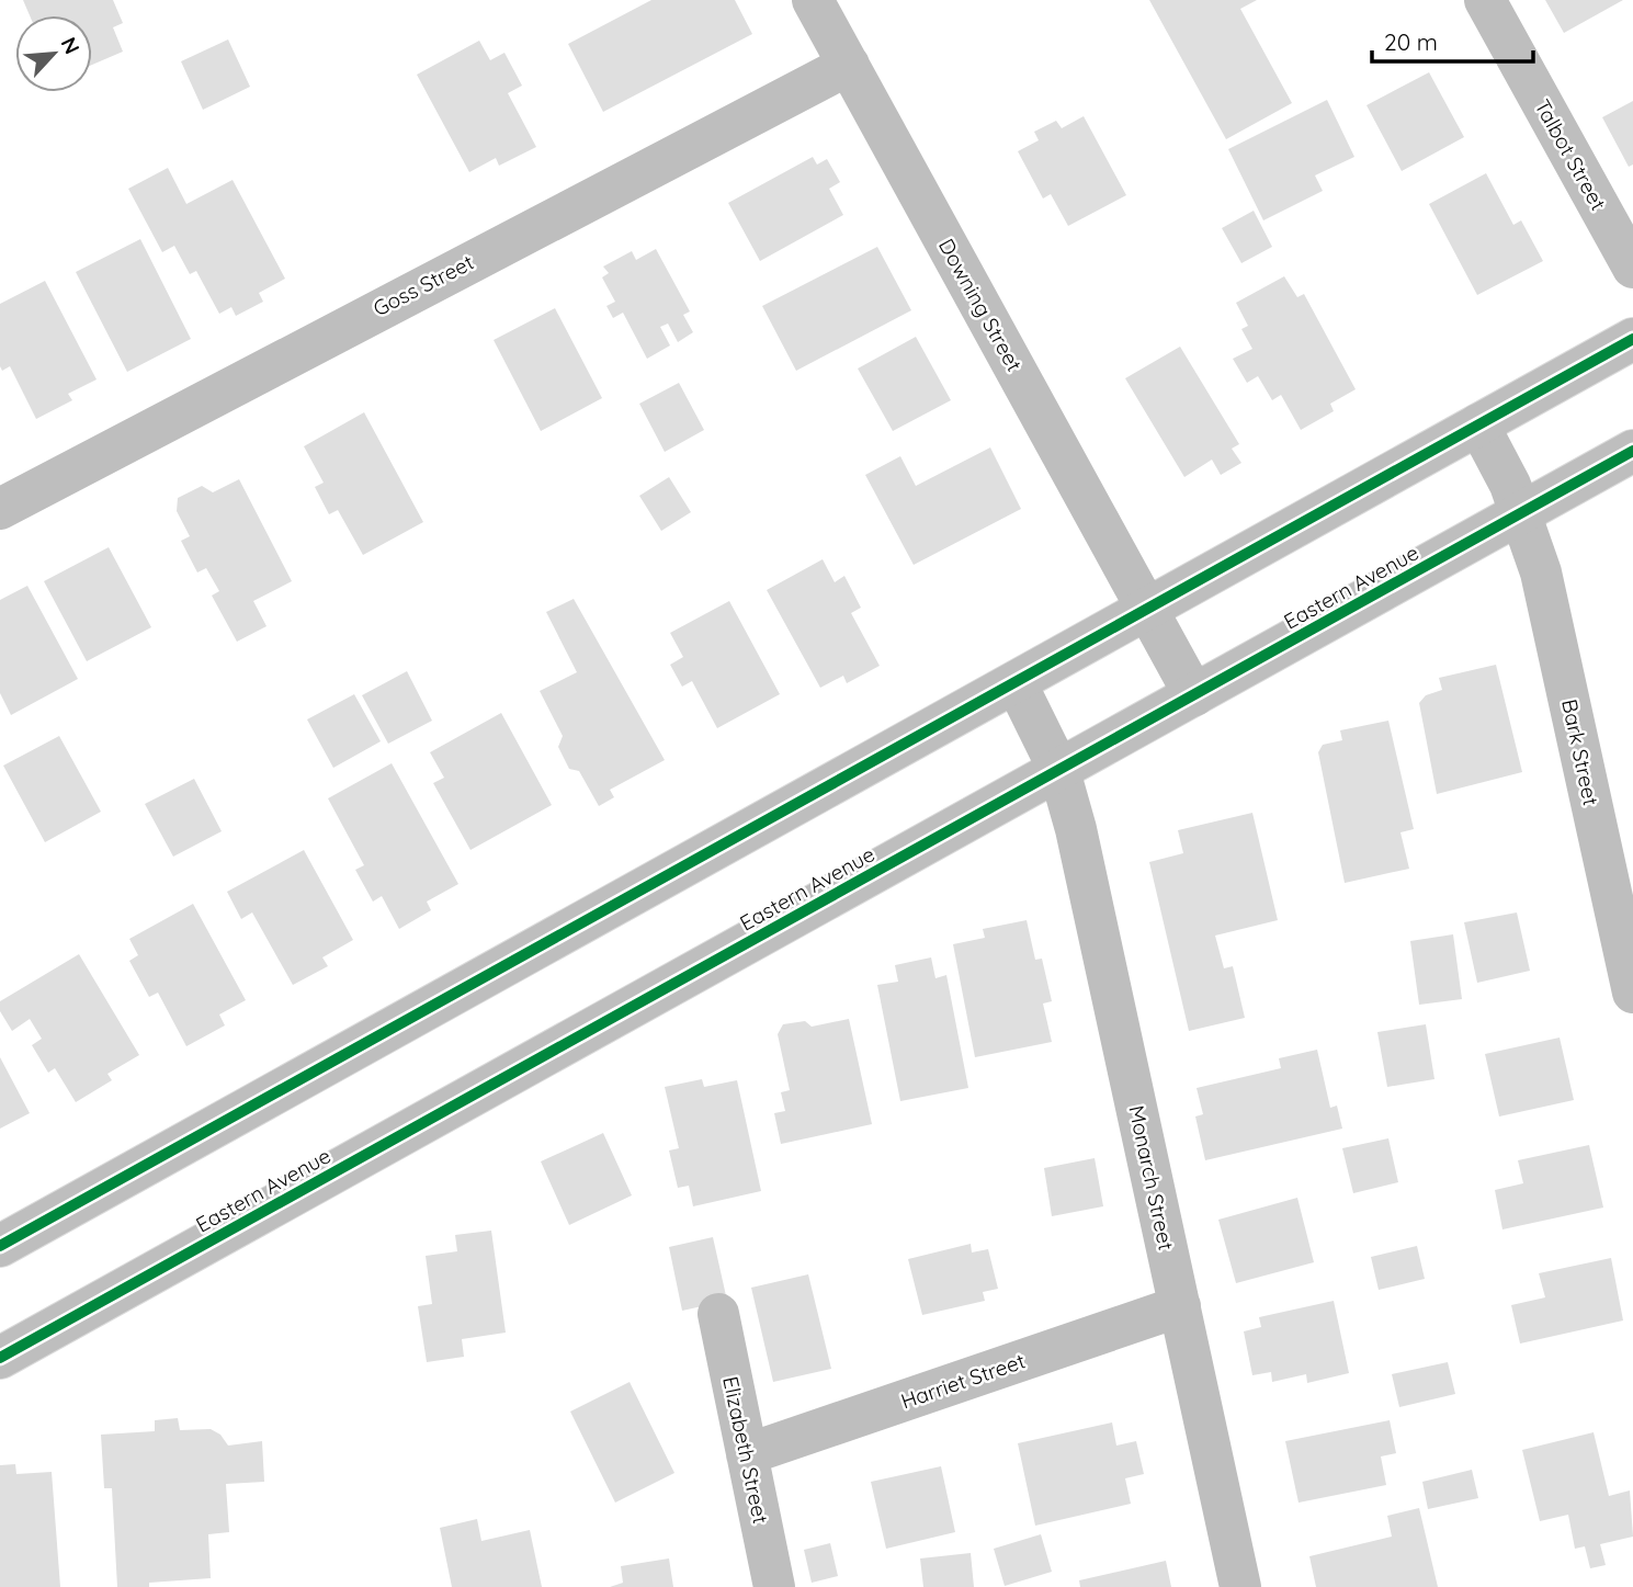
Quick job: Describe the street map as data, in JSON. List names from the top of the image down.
{
  "streets": {
    "street": [
      "Talbot Street",
      "Goss Street",
      "Downing Street",
      "Eastern Avenue",
      "Bark Street",
      "Monarch Street",
      "Harriet Street",
      "Elizabeth Street"
    ]
  },
  "crossings": [
    ["Goss Street", "Downing Street"],
    ["Downing Street", "Eastern Avenue"],
    ["Eastern Avenue", "Bark Street"],
    ["Eastern Avenue", "Monarch Street"],
    ["Monarch Street", "Harriet Street"],
    ["Harriet Street", "Elizabeth Street"]
  ],
  "scale_bar": "20 m",
  "north": "top right"
}
